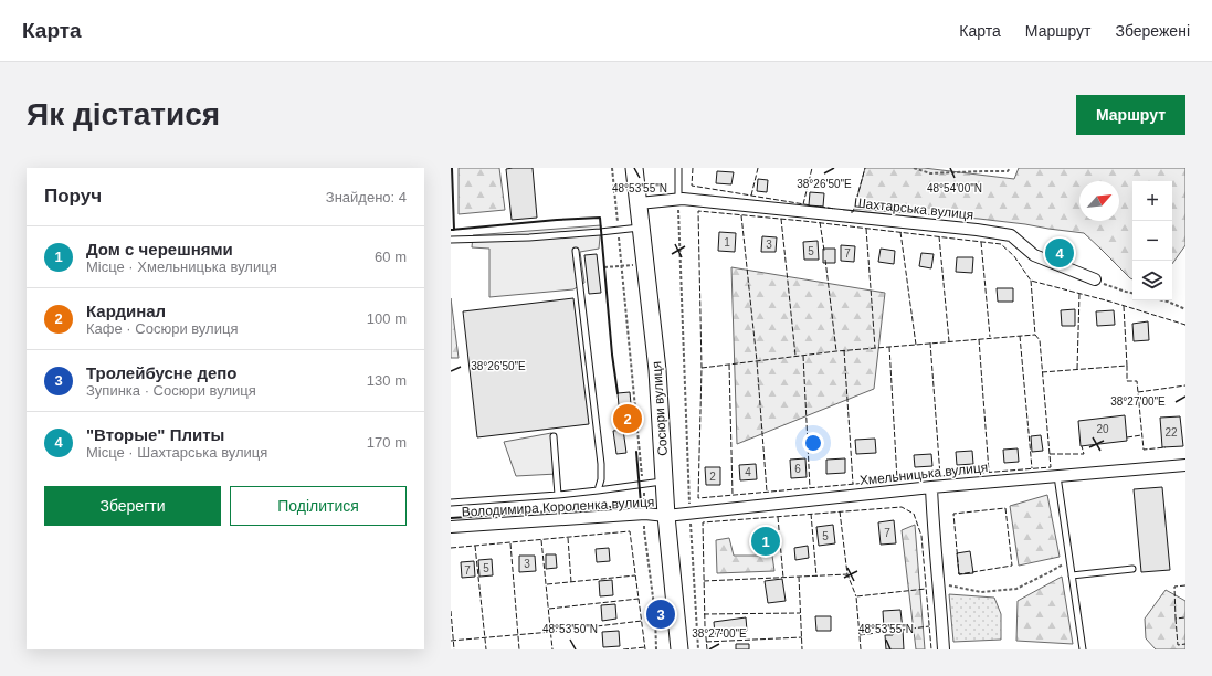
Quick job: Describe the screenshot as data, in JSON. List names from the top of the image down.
{
  "streets": {
    "main road": ["Сосюри вулиця"],
    "street": ["Шахтарська вулиця", "Хмельницька вулиця", "Володимира Короленка вулиця"]
  },
  "crossings": [
    ["Шахтарська вулиця", "Сосюри вулиця"],
    ["Сосюри вулиця", "Хмельницька вулиця"],
    ["Сосюри вулиця", "Володимира Короленка вулиця"],
    ["Хмельницька вулиця", "Володимира Короленка вулиця"]
  ],
  "house_numbers": [
    "1",
    "3",
    "5",
    "7",
    "20",
    "22",
    "6",
    "4",
    "2",
    "7",
    "5",
    "3",
    "5",
    "7"
  ],
  "north": "top right",
  "page": {
    "header": "Карта",
    "nav": ["Карта", "Маршрут", "Збережені"],
    "buttons": [
      "Маршрут",
      ["Зберегти", "Поділитися"]
    ],
    "title": "Як дістатися",
    "heading": ["Поруч", "Знайдено: 4"],
    "map_buttons": ["+", "−"],
    "list": [
      {
        "mark": "1",
        "name": "Дом с черешнями",
        "note": "Місце · Хмельницька вулиця",
        "value": "60 m"
      },
      {
        "mark": "2",
        "name": "Кардинал",
        "note": "Кафе · Сосюри вулиця",
        "value": "100 m"
      },
      {
        "mark": "3",
        "name": "Тролейбусне депо",
        "note": "Зупинка · Сосюри вулиця",
        "value": "130 m"
      },
      {
        "mark": "4",
        "name": "\"Вторые\" Плиты",
        "note": "Місце · Шахтарська вулиця",
        "value": "170 m"
      }
    ],
    "pins": [
      "4",
      "2",
      "1",
      "3"
    ]
  },
  "coordinates": [
    "38°26'50\"E",
    "48°53'55\"N",
    "48°54'00\"N",
    "38°27'00\"E",
    "48°53'50\"N"
  ]
}
